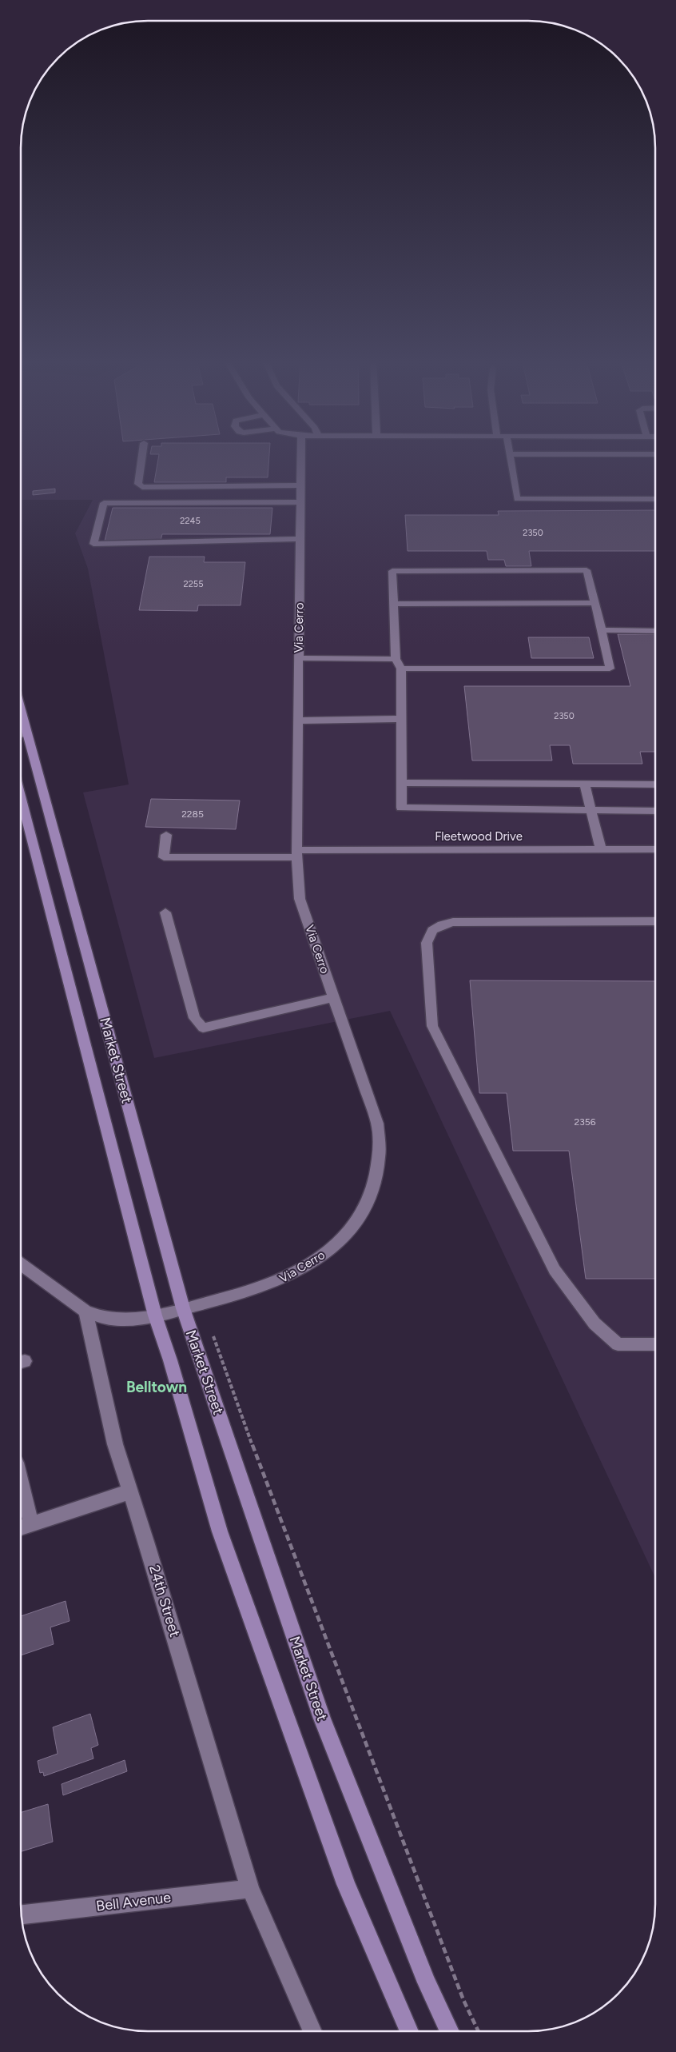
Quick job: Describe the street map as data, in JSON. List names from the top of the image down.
{
  "streets": {
    "main road": ["Market Street"],
    "street": [
      "Via Cerro",
      "Fleetwood Drive",
      "24th Street",
      "Bell Avenue"
    ]
  },
  "crossings": [
    ["Via Cerro", "Fleetwood Drive"],
    ["Via Cerro", "Market Street"],
    ["24th Street", "Bell Avenue"]
  ],
  "districts": ["Belltown"],
  "house_numbers": [
    "2245",
    "2350",
    "2255",
    "2350",
    "2285",
    "2356"
  ]
}
